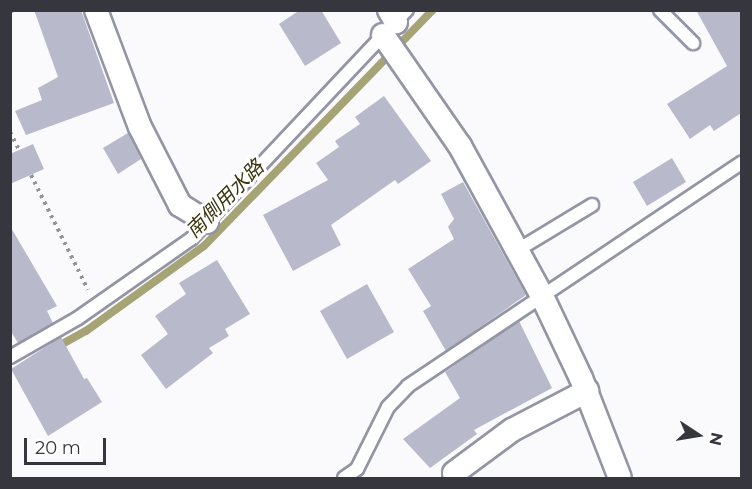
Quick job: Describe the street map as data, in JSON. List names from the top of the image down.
{
  "water": ["南側用水路"],
  "scale_bar": "20 m",
  "north": "right"
}
